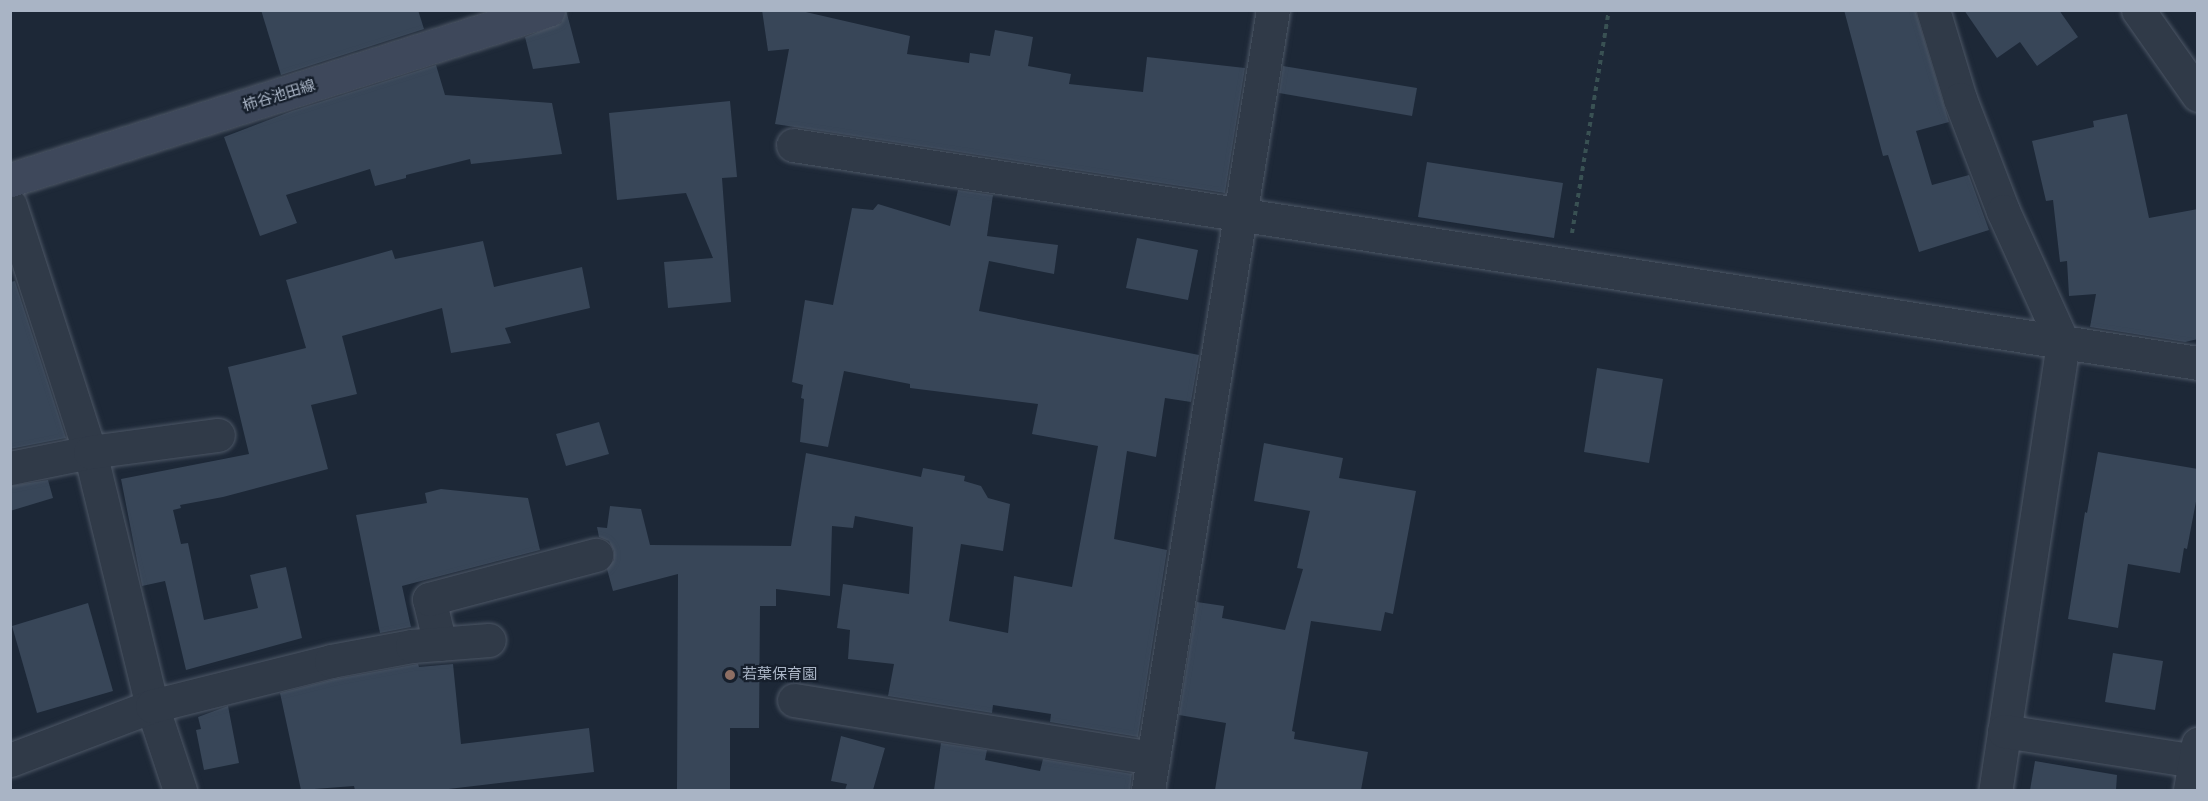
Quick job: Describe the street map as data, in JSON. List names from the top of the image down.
{
  "streets": {
    "main road": ["柿谷池田線"]
  },
  "places": ["若葉保育園"]
}
